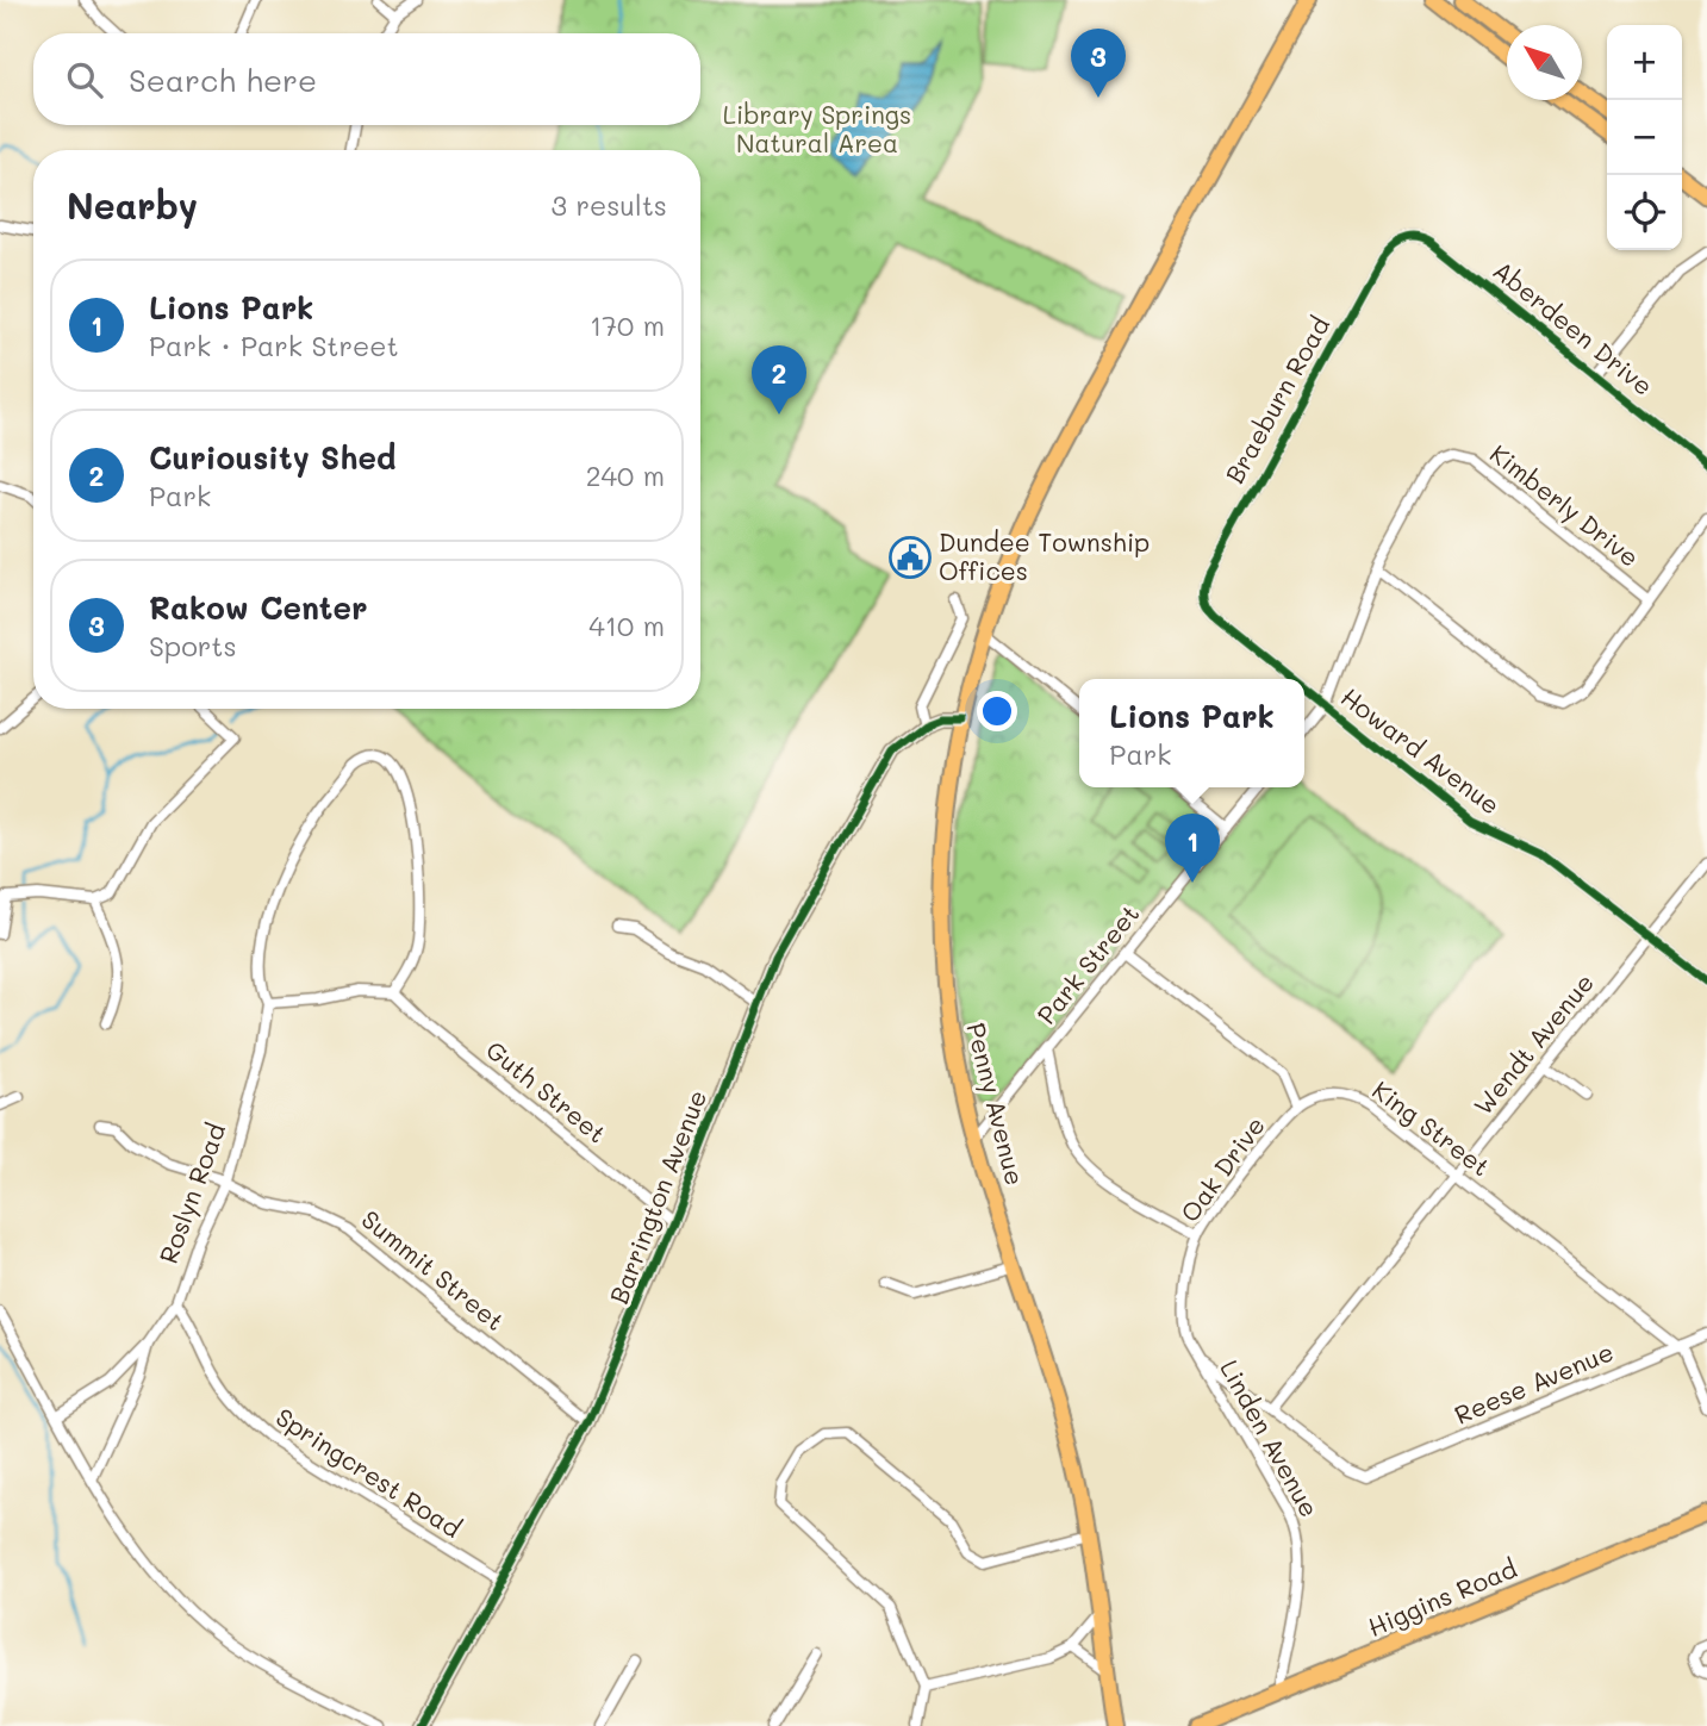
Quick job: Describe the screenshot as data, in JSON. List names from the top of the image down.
{
  "streets": {
    "main road": ["Penny Avenue", "Higgins Road"],
    "street": [
      "Aberdeen Drive",
      "Braeburn Road",
      "Kimberly Drive",
      "Howard Avenue",
      "Park Street",
      "Wendt Avenue",
      "Guth Street",
      "King Street",
      "Oak Drive",
      "Roslyn Road",
      "Barrington Avenue",
      "Summit Street",
      "Reese Avenue",
      "Linden Avenue",
      "Springcrest Road"
    ]
  },
  "crossings": [
    ["Aberdeen Drive", "Braeburn Road"],
    ["Braeburn Road", "Howard Avenue"],
    ["Howard Avenue", "Wendt Avenue"],
    ["Park Street", "Penny Avenue"],
    ["Wendt Avenue", "King Street"],
    ["Wendt Avenue", "Reese Avenue"],
    ["Guth Street", "Roslyn Road"],
    ["Guth Street", "Barrington Avenue"],
    ["Penny Avenue", "Barrington Avenue"],
    ["King Street", "Oak Drive"],
    ["King Street", "Reese Avenue"],
    ["Oak Drive", "Linden Avenue"],
    ["Roslyn Road", "Summit Street"],
    ["Roslyn Road", "Springcrest Road"],
    ["Barrington Avenue", "Summit Street"],
    ["Barrington Avenue", "Springcrest Road"],
    ["Linden Avenue", "Higgins Road"]
  ],
  "parks": ["Library Springs Natural Area"],
  "places": {
    "public building": ["Dundee Township Offices"]
  },
  "north": "top left",
  "page": {
    "map_buttons": ["+", "−"],
    "pins": ["3", "2", "1"],
    "search": "Search here",
    "heading": ["Nearby", "3 results"],
    "list": [
      {
        "mark": "1",
        "name": "Lions Park",
        "note": "Park · Park Street",
        "value": "170 m"
      },
      {
        "mark": "2",
        "name": "Curiousity Shed",
        "note": "Park",
        "value": "240 m"
      },
      {
        "mark": "3",
        "name": "Rakow Center",
        "note": "Sports",
        "value": "410 m"
      }
    ],
    "popup": ["Lions Park", "Park"]
  }
}
